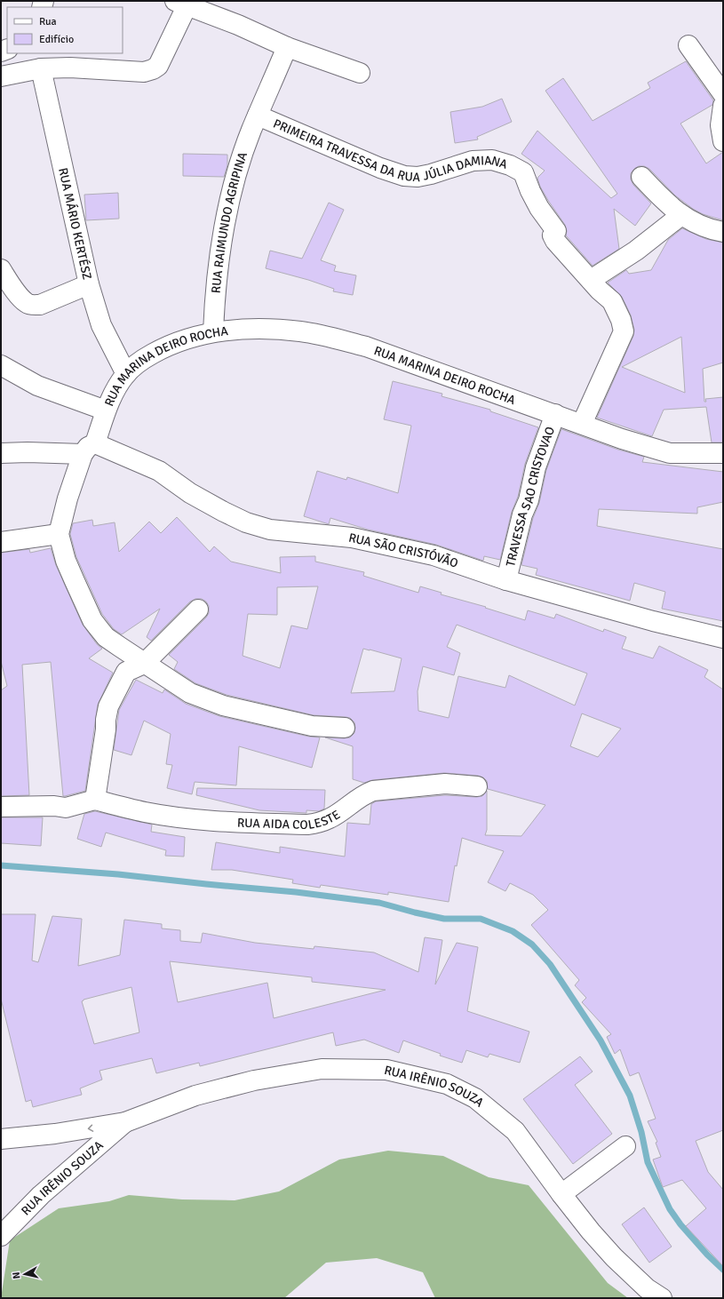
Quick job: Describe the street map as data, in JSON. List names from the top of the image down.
{
  "streets": {
    "street": [
      "PRIMEIRA TRAVESSA DA RUA JÚLIA DAMIANA",
      "RUA RAIMUNDO AGRIPINA",
      "RUA MÁRIO KERTÉSZ",
      "RUA MARINA DEIRO ROCHA",
      "TRAVESSA SAO CRISTOVAO",
      "RUA SÃO CRISTÓVÃO",
      "RUA AIDA COLESTE",
      "RUA IRÊNIO SOUZA"
    ]
  },
  "crossings": [
    ["PRIMEIRA TRAVESSA DA RUA JÚLIA DAMIANA", "RUA RAIMUNDO AGRIPINA"],
    ["RUA RAIMUNDO AGRIPINA", "RUA MARINA DEIRO ROCHA"],
    ["RUA MÁRIO KERTÉSZ", "RUA MARINA DEIRO ROCHA"],
    ["RUA MARINA DEIRO ROCHA", "TRAVESSA SAO CRISTOVAO"],
    ["RUA MARINA DEIRO ROCHA", "RUA SÃO CRISTÓVÃO"],
    ["TRAVESSA SAO CRISTOVAO", "RUA SÃO CRISTÓVÃO"]
  ],
  "legend": ["Rua", "Edifício"],
  "north": "left"
}
